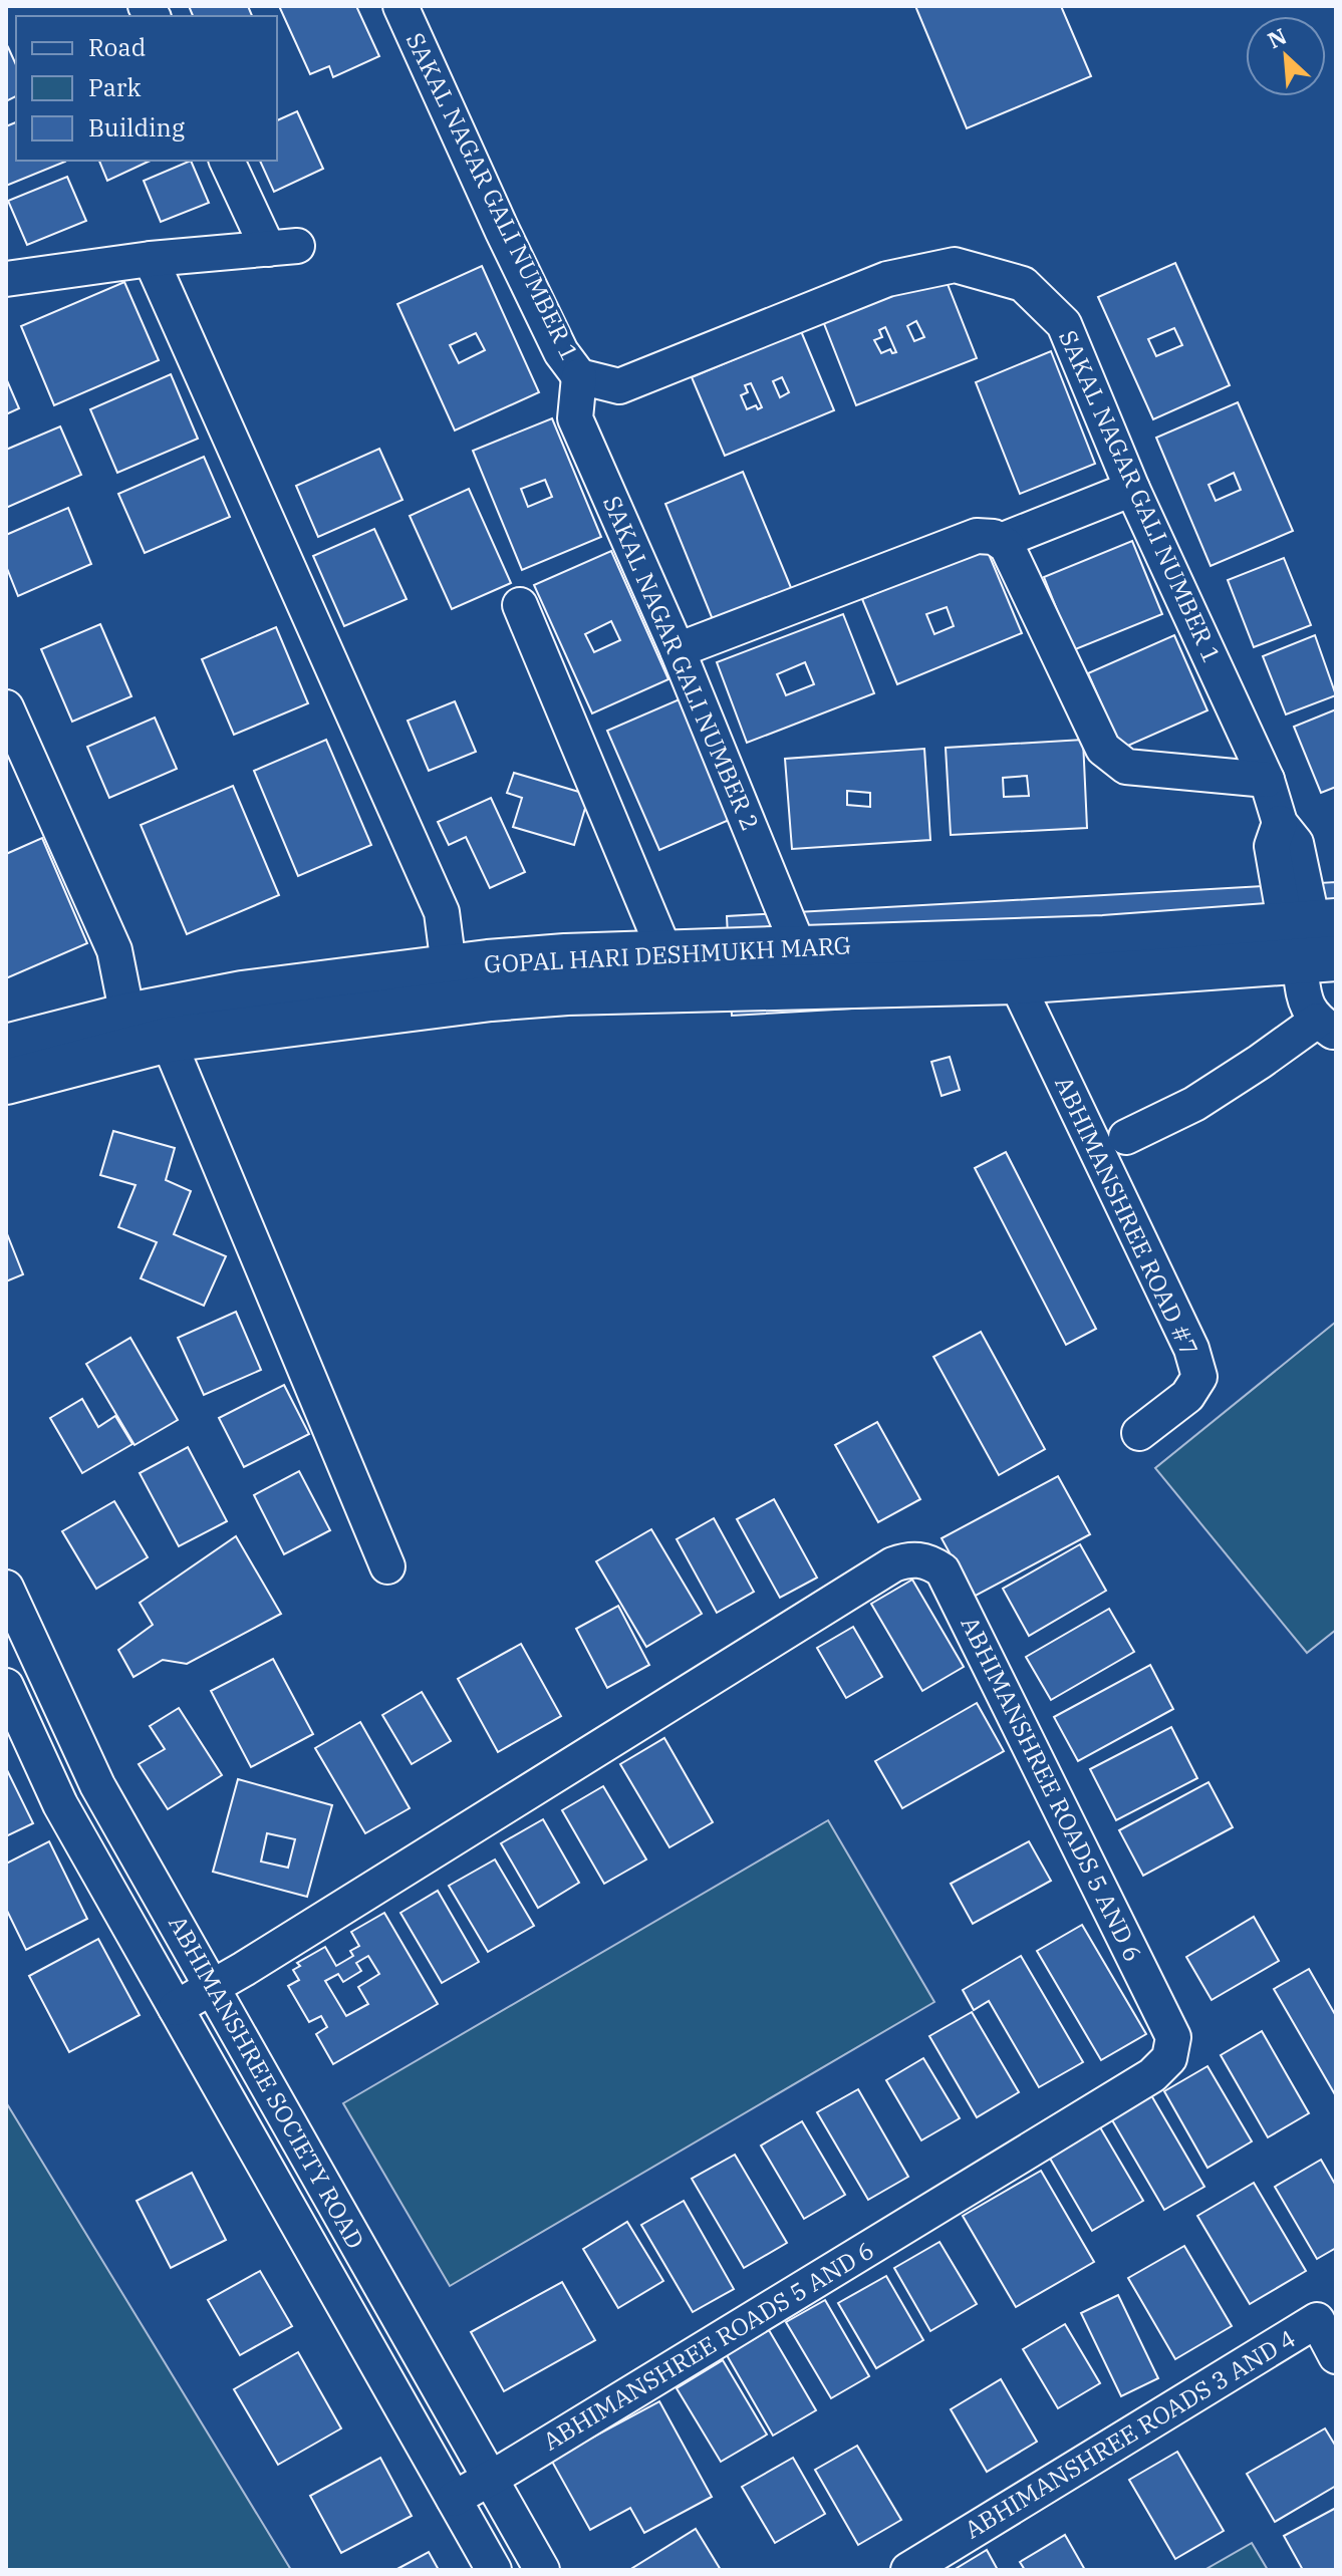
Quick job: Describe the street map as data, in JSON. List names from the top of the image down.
{
  "streets": {
    "main road": ["GOPAL HARI DESHMUKH MARG"],
    "street": [
      "SAKAL NAGAR GALI NUMBER 1",
      "SAKAL NAGAR GALI NUMBER 2",
      "ABHIMANSHREE ROAD #7",
      "ABHIMANSHREE ROADS 5 AND 6",
      "ABHIMANSHREE SOCIETY ROAD",
      "ABHIMANSHREE ROADS 3 AND 4"
    ]
  },
  "crossings": [
    ["SAKAL NAGAR GALI NUMBER 1", "SAKAL NAGAR GALI NUMBER 2"],
    ["SAKAL NAGAR GALI NUMBER 1", "GOPAL HARI DESHMUKH MARG"],
    ["SAKAL NAGAR GALI NUMBER 2", "GOPAL HARI DESHMUKH MARG"],
    ["GOPAL HARI DESHMUKH MARG", "ABHIMANSHREE ROAD #7"],
    ["ABHIMANSHREE ROADS 5 AND 6", "ABHIMANSHREE SOCIETY ROAD"]
  ],
  "legend": ["Road", "Park", "Building"],
  "north": "top left"
}
